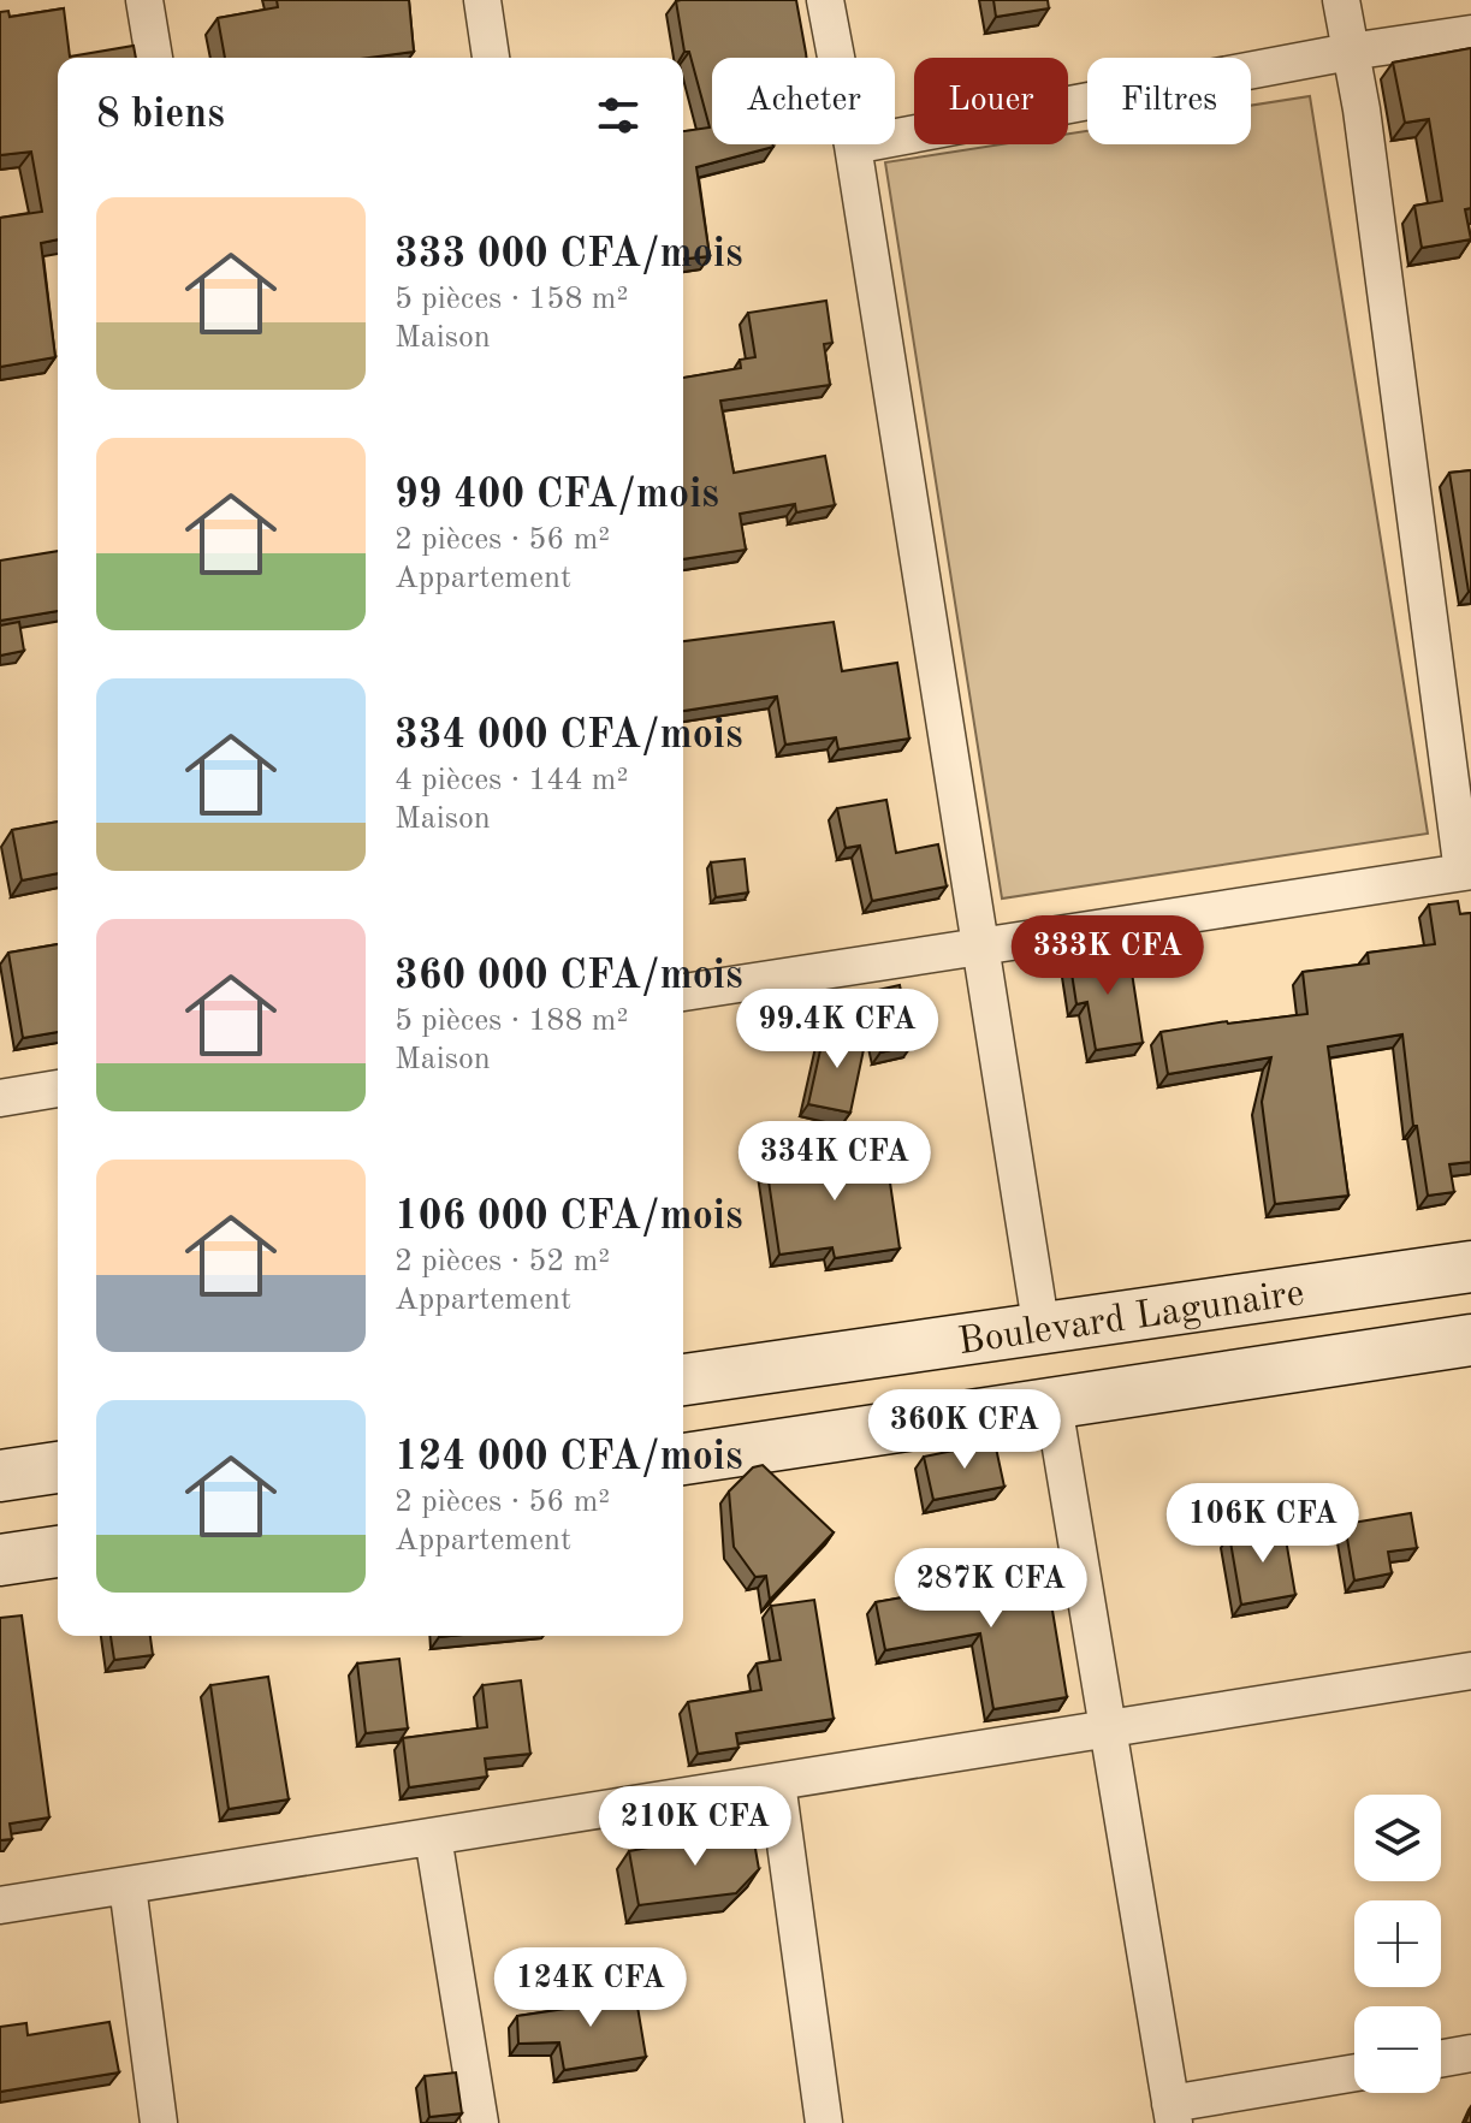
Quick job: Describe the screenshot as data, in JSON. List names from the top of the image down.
{
  "streets": {
    "main road": ["Boulevard Lagunaire"]
  },
  "page": {
    "chip": ["Acheter", "Louer", "Filtres"],
    "heading": "8 biens",
    "list": [
      {
        "name": "333 000 CFA/mois",
        "note": "5 pièces · 158 m² · Maison"
      },
      {
        "name": "99 400 CFA/mois",
        "note": "2 pièces · 56 m² · Appartement"
      },
      {
        "name": "334 000 CFA/mois",
        "note": "4 pièces · 144 m² · Maison"
      },
      {
        "name": "360 000 CFA/mois",
        "note": "5 pièces · 188 m² · Maison"
      },
      {
        "name": "106 000 CFA/mois",
        "note": "2 pièces · 52 m² · Appartement"
      },
      {
        "name": "124 000 CFA/mois",
        "note": "2 pièces · 56 m² · Appartement"
      }
    ],
    "price": [
      "333K CFA",
      "99.4K CFA",
      "334K CFA",
      "360K CFA",
      "106K CFA",
      "287K CFA",
      "210K CFA",
      "124K CFA"
    ],
    "map_buttons": ["+", "−"]
  }
}
